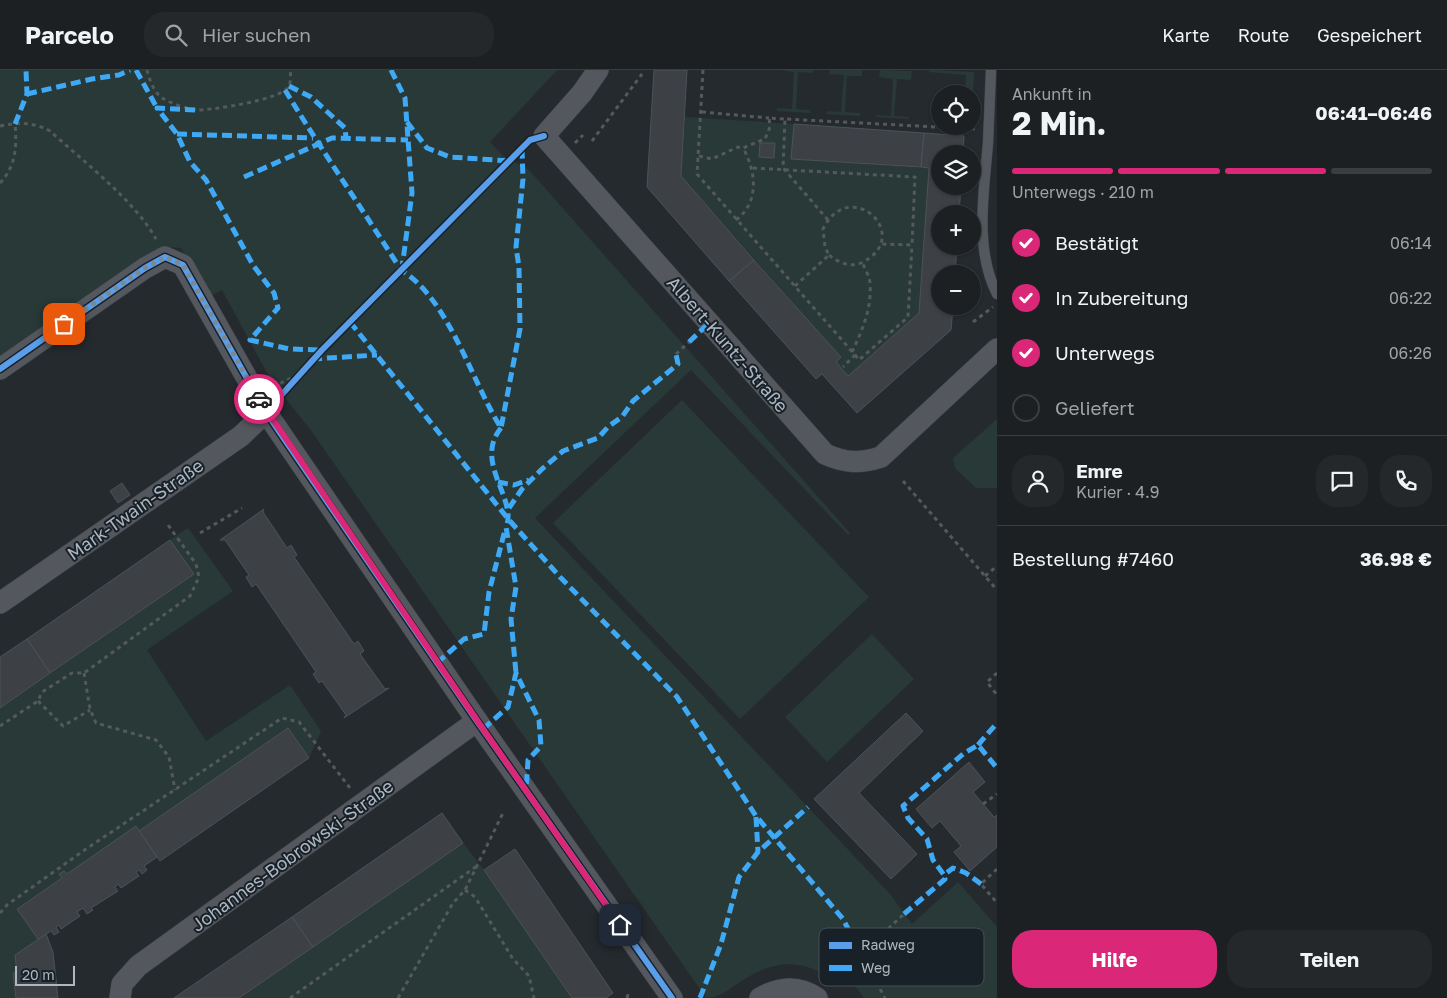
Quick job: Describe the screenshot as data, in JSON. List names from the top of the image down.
{
  "streets": {
    "street": ["Albert-Kuntz-Straße", "Mark-Twain-Straße", "Johannes-Bobrowski-Straße"]
  },
  "legend": ["Radweg", "Weg"],
  "scale_bar": "20 m",
  "page": {
    "header": "Parcelo",
    "search": "Hier suchen",
    "nav": ["Karte", "Route", "Gespeichert"],
    "heading": ["2 Min.", "Ankunft in", "06:41–06:46"],
    "panel": [
      "Emre",
      "Kurier · 4.9",
      "Bestellung #7460",
      "36.98 €"
    ],
    "map_buttons": ["+", "−"],
    "bar": "Unterwegs · 210 m",
    "list": [
      ["Bestätigt", "06:14"],
      ["In Zubereitung", "06:22"],
      ["Unterwegs", "06:26"],
      "Geliefert"
    ],
    "buttons": ["Hilfe", "Teilen"],
    "scale": "20 m"
  }
}
